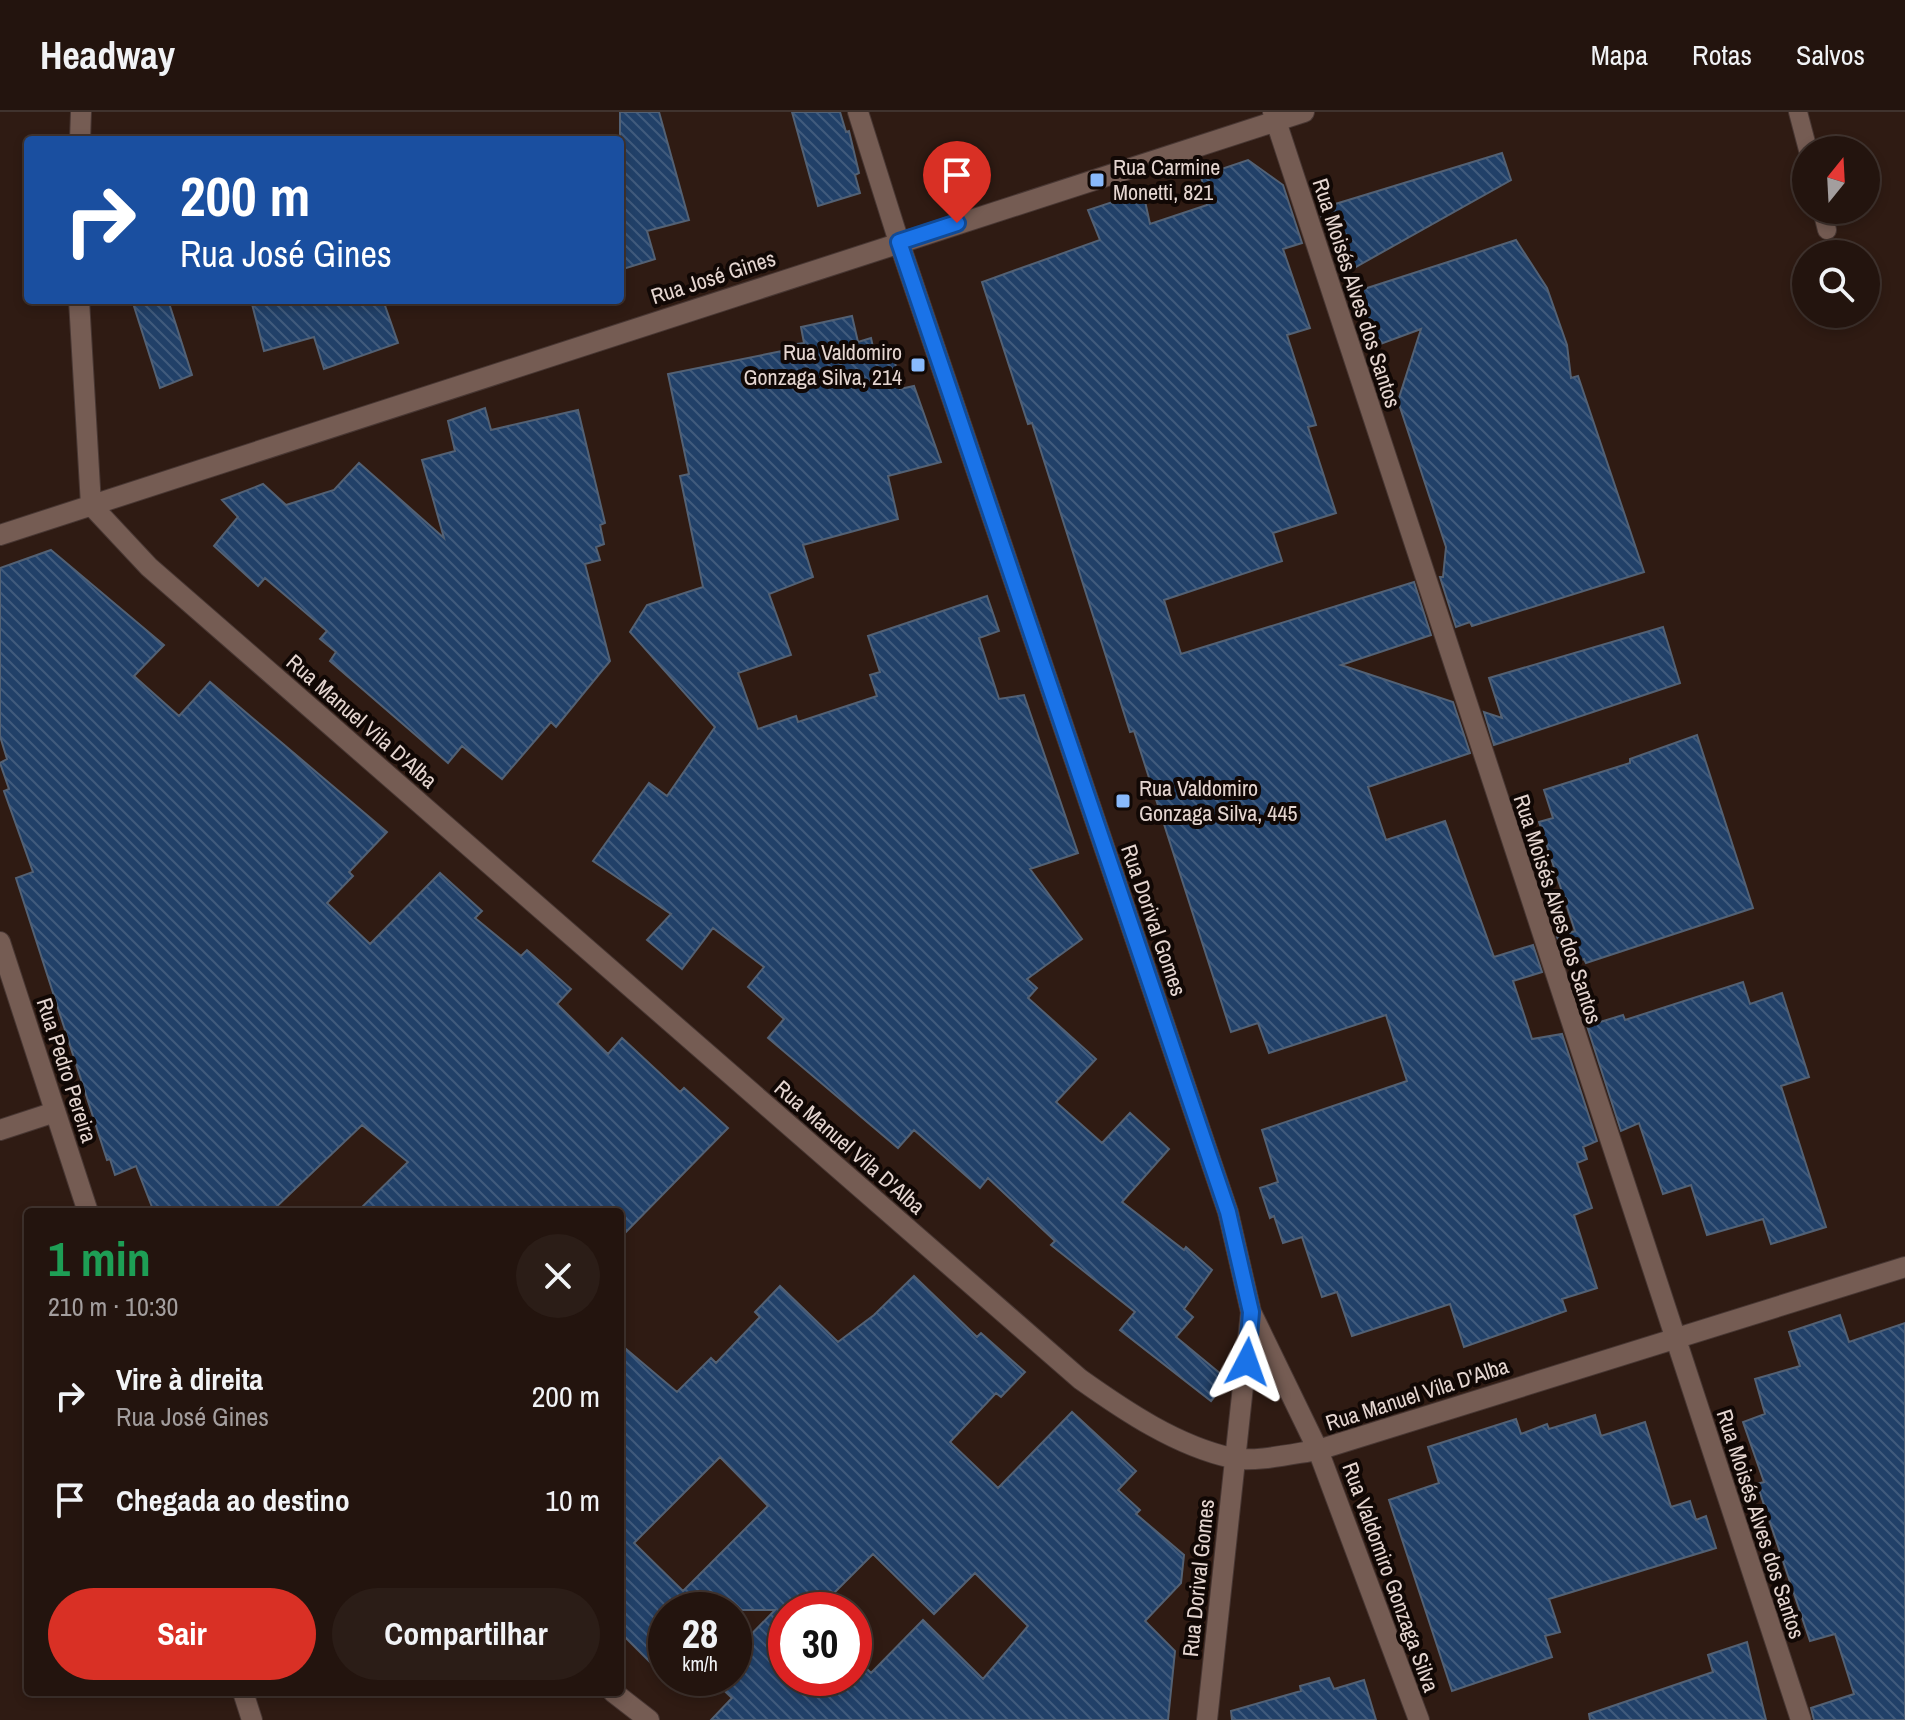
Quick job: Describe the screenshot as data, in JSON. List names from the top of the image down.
{
  "streets": {
    "street": [
      "Rua José Gines",
      "Rua Moisés Alves dos Santos",
      "Rua Manuel Vila D'Alba",
      "Rua Dorival Gomes",
      "Rua Pedro Pereira",
      "Rua Valdomiro Gonzaga Silva"
    ]
  },
  "crossings": [
    ["Rua José Gines", "Rua Moisés Alves dos Santos"],
    ["Rua José Gines", "Rua Manuel Vila D'Alba"],
    ["Rua José Gines", "Rua Dorival Gomes"],
    ["Rua Moisés Alves dos Santos", "Rua Manuel Vila D'Alba"],
    ["Rua Manuel Vila D'Alba", "Rua Dorival Gomes"],
    ["Rua Manuel Vila D'Alba", "Rua Valdomiro Gonzaga Silva"],
    ["Rua Dorival Gomes", "Rua Valdomiro Gonzaga Silva"]
  ],
  "places": {
    "transit": ["Rua Carmine Monetti, 821", "Rua Valdomiro Gonzaga Silva, 214", "Rua Valdomiro Gonzaga Silva, 445"]
  },
  "north": "top",
  "page": {
    "header": "Headway",
    "nav": ["Mapa", "Rotas", "Salvos"],
    "turn": ["200 m", "Rua José Gines"],
    "heading": ["1 min", "210 m · 10:30"],
    "list": [
      {
        "name": "Vire à direita",
        "note": "Rua José Gines",
        "value": "200 m"
      },
      {
        "name": "Chegada ao destino",
        "value": "10 m"
      }
    ],
    "buttons": ["Sair", "Compartilhar"],
    "speed": "28 km/h",
    "limit": "30"
  }
}
